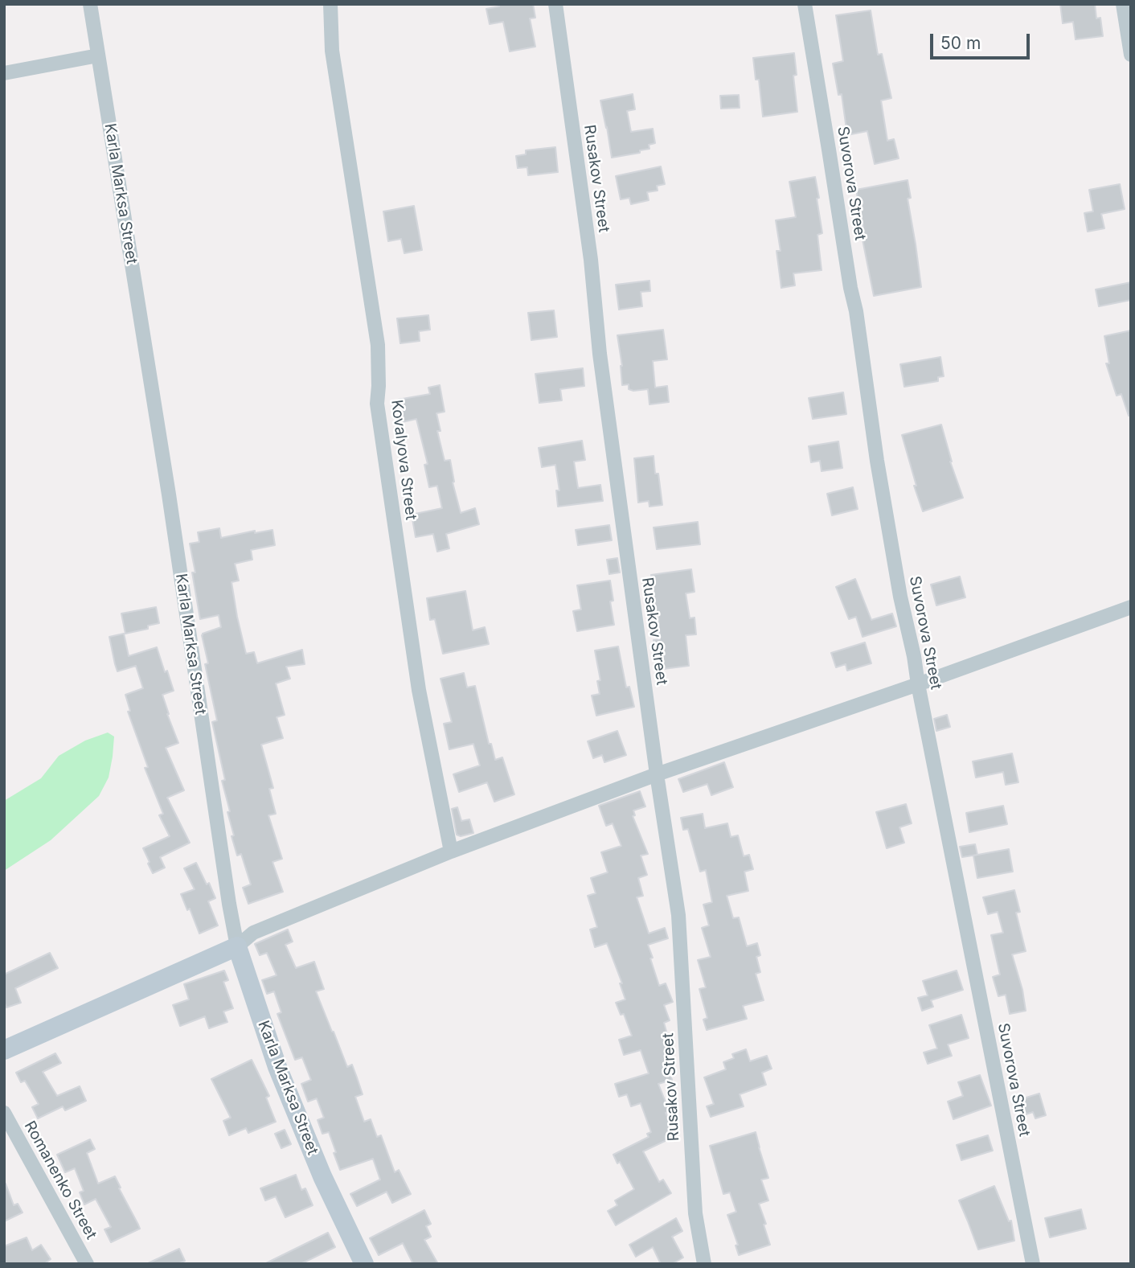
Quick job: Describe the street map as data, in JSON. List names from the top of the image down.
{
  "streets": {
    "street": [
      "Rusakov Street",
      "Suvorova Street",
      "Karla Marksa Street",
      "Kovalyova Street",
      "Romanenko Street"
    ]
  },
  "scale_bar": "50 m"
}
